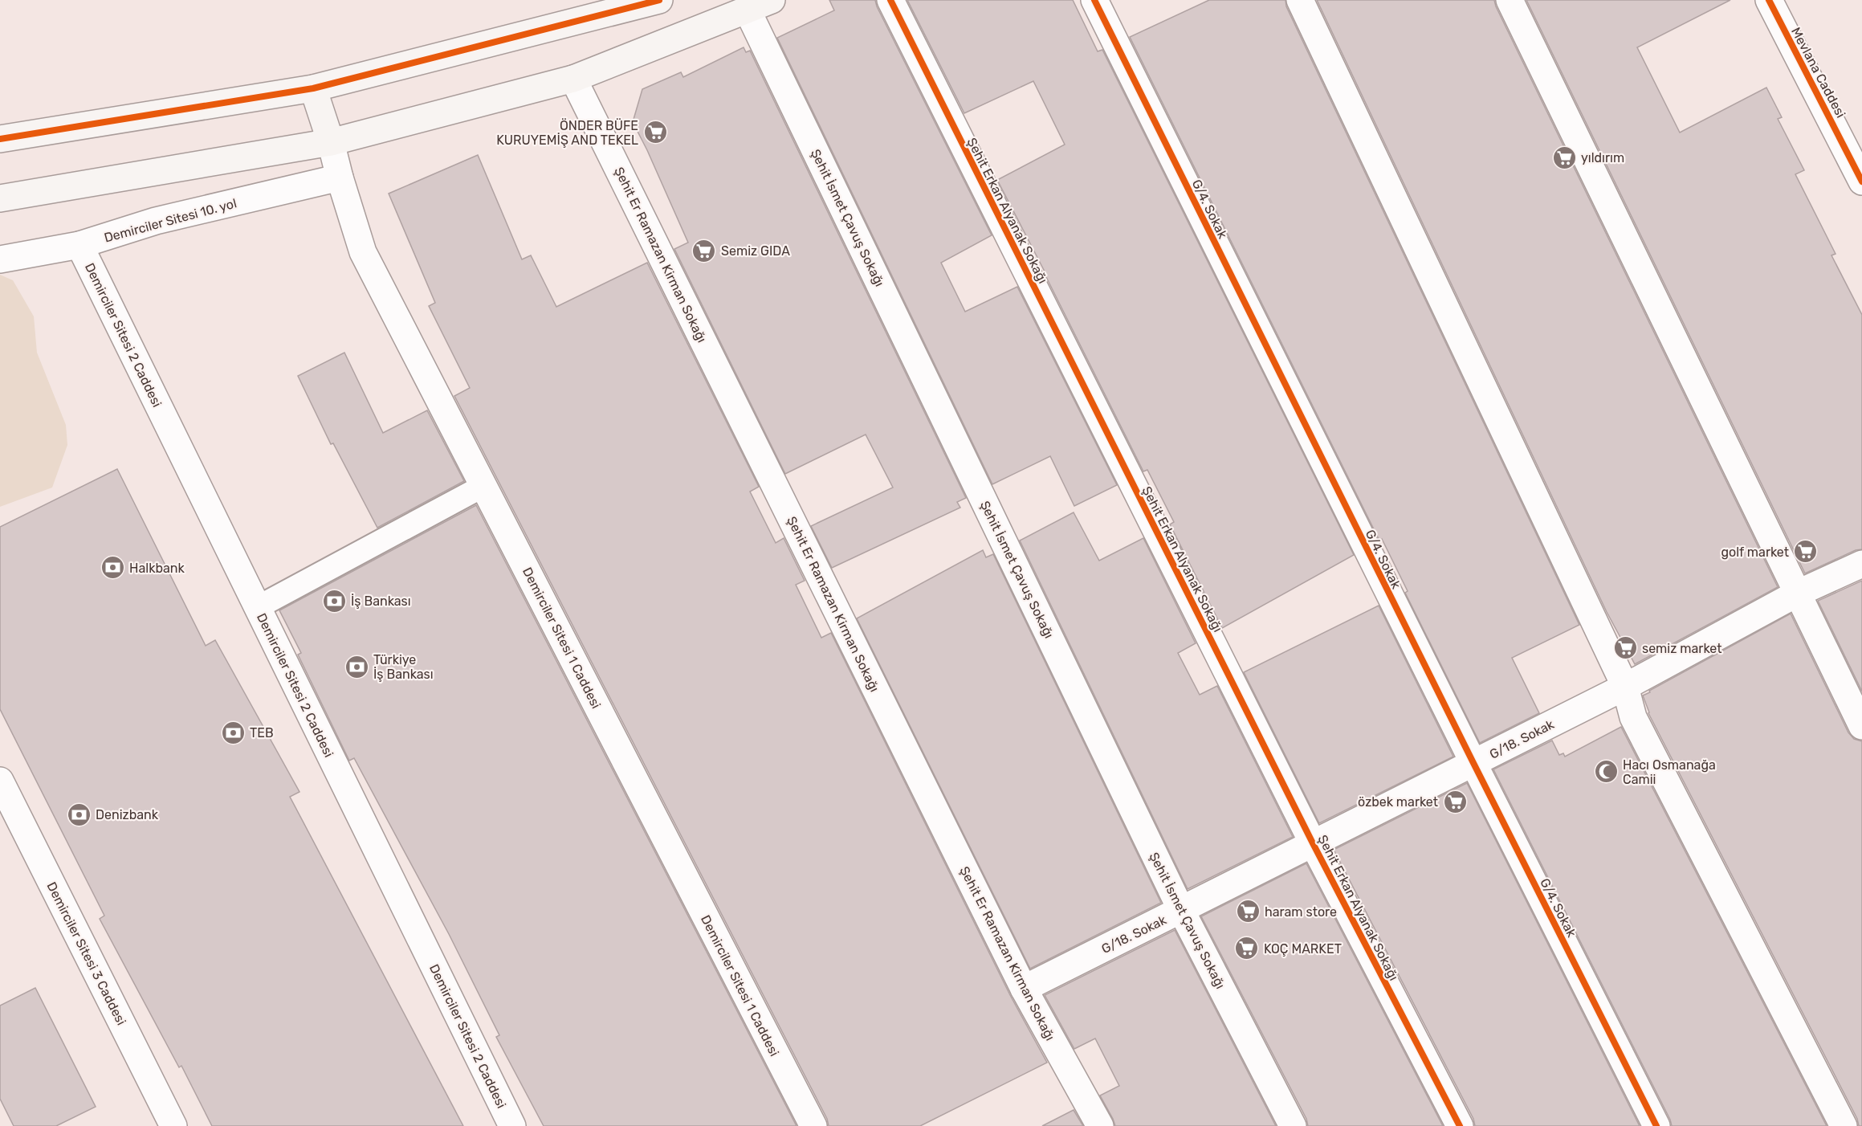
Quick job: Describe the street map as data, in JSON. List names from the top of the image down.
{
  "streets": {
    "street": [
      "Mevlana Caddesi",
      "G/4. Sokak",
      "Şehit Erkan Alyanak Sokağı",
      "Şehit İsmet Çavuş Sokağı",
      "Demirciler Sitesi 10. yol",
      "Şehit Er Ramazan Kirman Sokağı",
      "Demirciler Sitesi 2 Caddesi",
      "Demirciler Sitesi 1 Caddesi",
      "G/18. Sokak",
      "Demirciler Sitesi 3 Caddesi"
    ]
  },
  "crossings": [
    ["G/4. Sokak", "G/18. Sokak"],
    ["Şehit Erkan Alyanak Sokağı", "G/18. Sokak"],
    ["Şehit İsmet Çavuş Sokağı", "G/18. Sokak"],
    ["Demirciler Sitesi 10. yol", "Demirciler Sitesi 2 Caddesi"],
    ["Demirciler Sitesi 10. yol", "Demirciler Sitesi 1 Caddesi"],
    ["Şehit Er Ramazan Kirman Sokağı", "G/18. Sokak"]
  ],
  "places": {
    "supermarket": [
      "ÖNDER BÜFE KURUYEMİŞ AND TEKEL",
      "yıldırım",
      "Semiz GIDA",
      "golf market",
      "semiz market",
      "özbek market",
      "haram store",
      "KOÇ MARKET"
    ],
    "bank": [
      "Halkbank",
      "İş Bankası",
      "Türkiye İş Bankası",
      "TEB",
      "Denizbank"
    ],
    "mosque": ["Hacı Osmanağa Camii"]
  }
}
